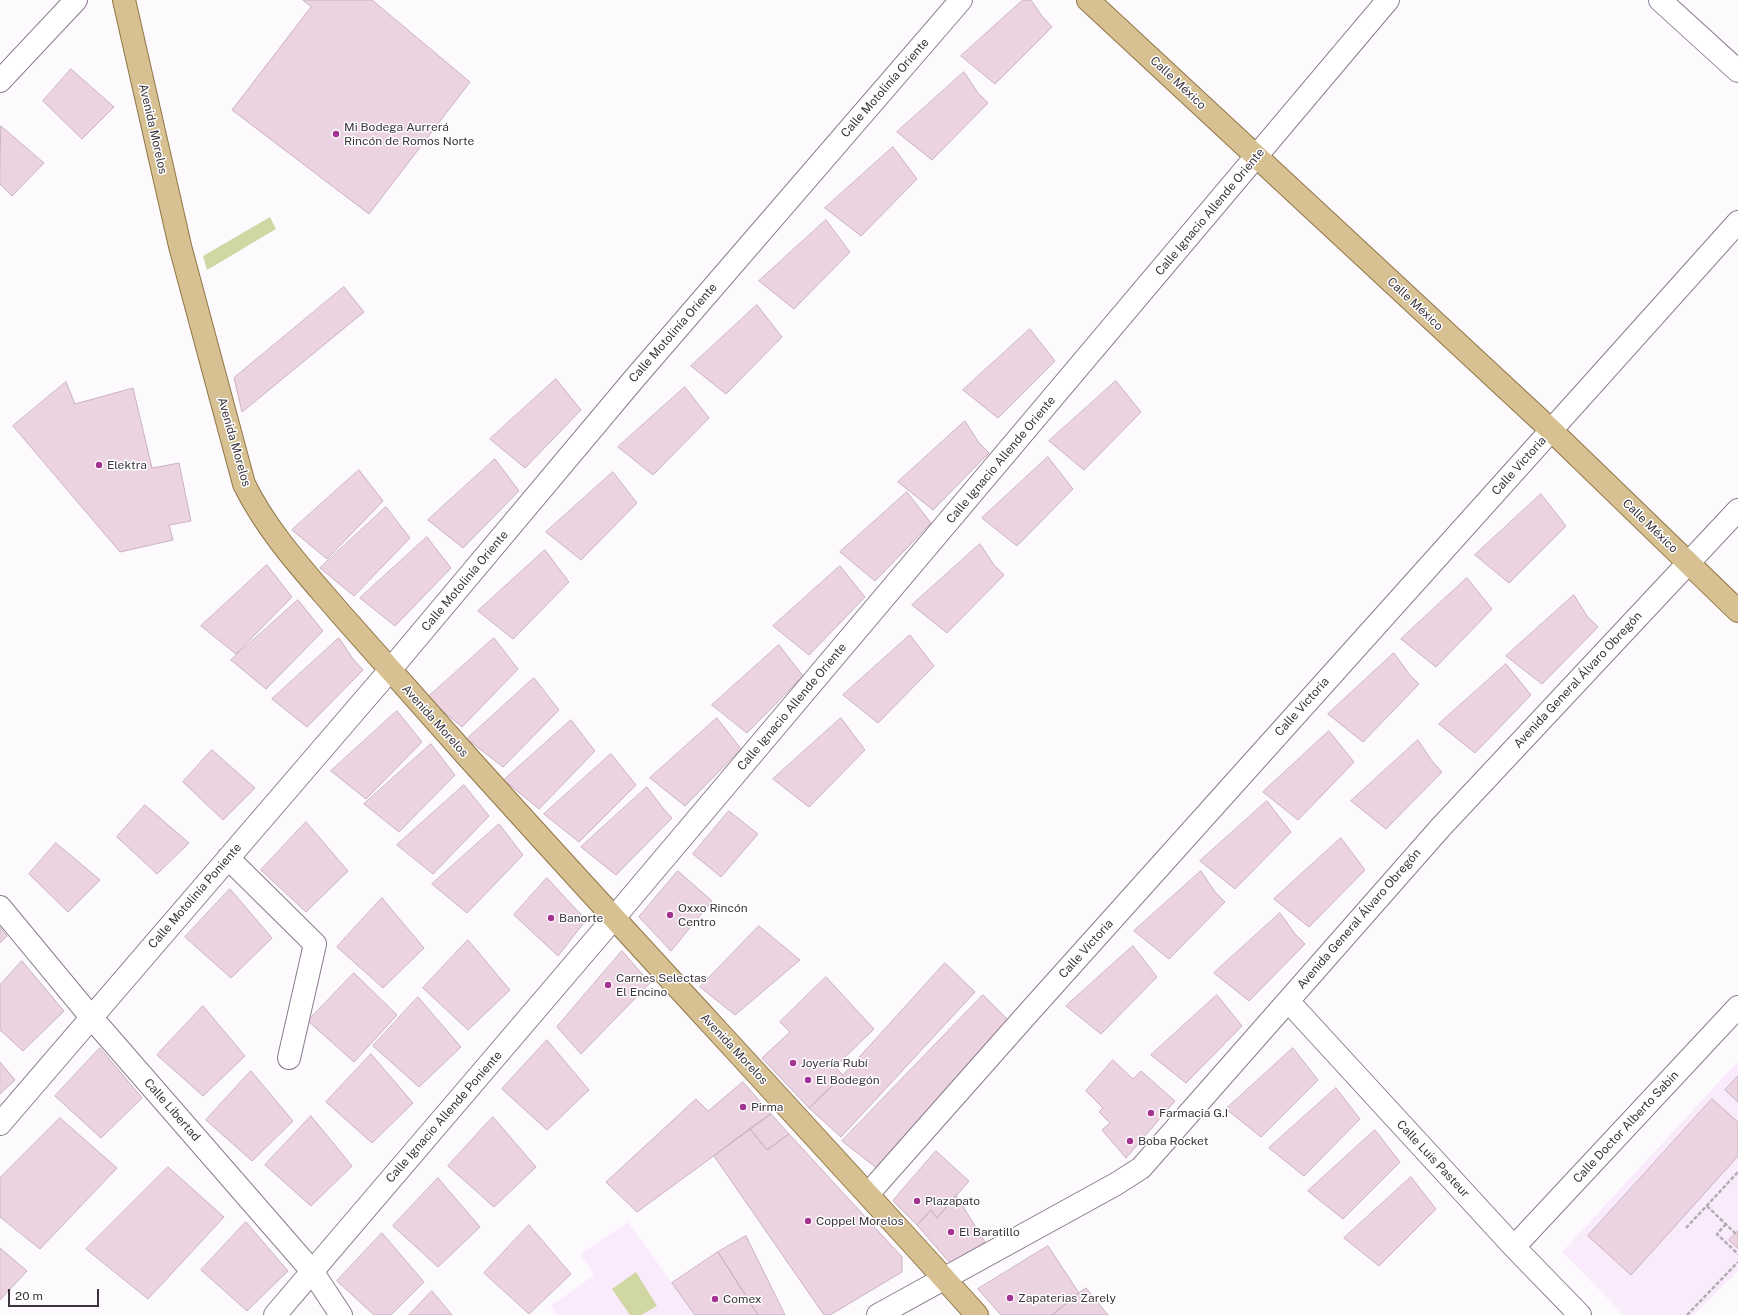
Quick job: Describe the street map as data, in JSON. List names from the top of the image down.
{
  "streets": {
    "main road": ["Calle México", "Avenida Morelos"],
    "street": [
      "Calle Motolinía Oriente",
      "Calle Ignacio Allende Oriente",
      "Calle Victoria",
      "Avenida General Álvaro Obregón",
      "Calle Motolinía Poniente",
      "Calle Libertad",
      "Calle Ignacio Allende Poniente",
      "Calle Doctor Alberto Sabin",
      "Calle Luis Pasteur"
    ]
  },
  "crossings": [
    ["Calle México", "Calle Ignacio Allende Oriente"],
    ["Calle México", "Calle Victoria"],
    ["Calle México", "Avenida General Álvaro Obregón"],
    ["Calle Motolinía Oriente", "Avenida Morelos"],
    ["Calle Motolinía Oriente", "Calle Motolinía Poniente"],
    ["Avenida Morelos", "Calle Ignacio Allende Oriente"],
    ["Avenida Morelos", "Calle Victoria"],
    ["Avenida Morelos", "Avenida General Álvaro Obregón"],
    ["Avenida Morelos", "Calle Motolinía Poniente"],
    ["Avenida Morelos", "Calle Ignacio Allende Poniente"],
    ["Calle Ignacio Allende Oriente", "Calle Ignacio Allende Poniente"],
    ["Avenida General Álvaro Obregón", "Calle Luis Pasteur"],
    ["Calle Motolinía Poniente", "Calle Libertad"],
    ["Calle Libertad", "Calle Ignacio Allende Poniente"],
    ["Calle Doctor Alberto Sabin", "Calle Luis Pasteur"]
  ],
  "places": [
    "Mi Bodega Aurrerá Rincón de Romos Norte",
    "Elektra",
    "Oxxo Rincón Centro",
    "Banorte",
    "Carnes Selectas El Encino",
    "Joyería Rubí",
    "El Bodegón",
    "Pirma",
    "Farmacia G.I",
    "Boba Rocket",
    "Plazapato",
    "Coppel Morelos",
    "El Baratillo",
    "Zapaterias Zarely",
    "Comex"
  ],
  "scale_bar": "20 m"
}
